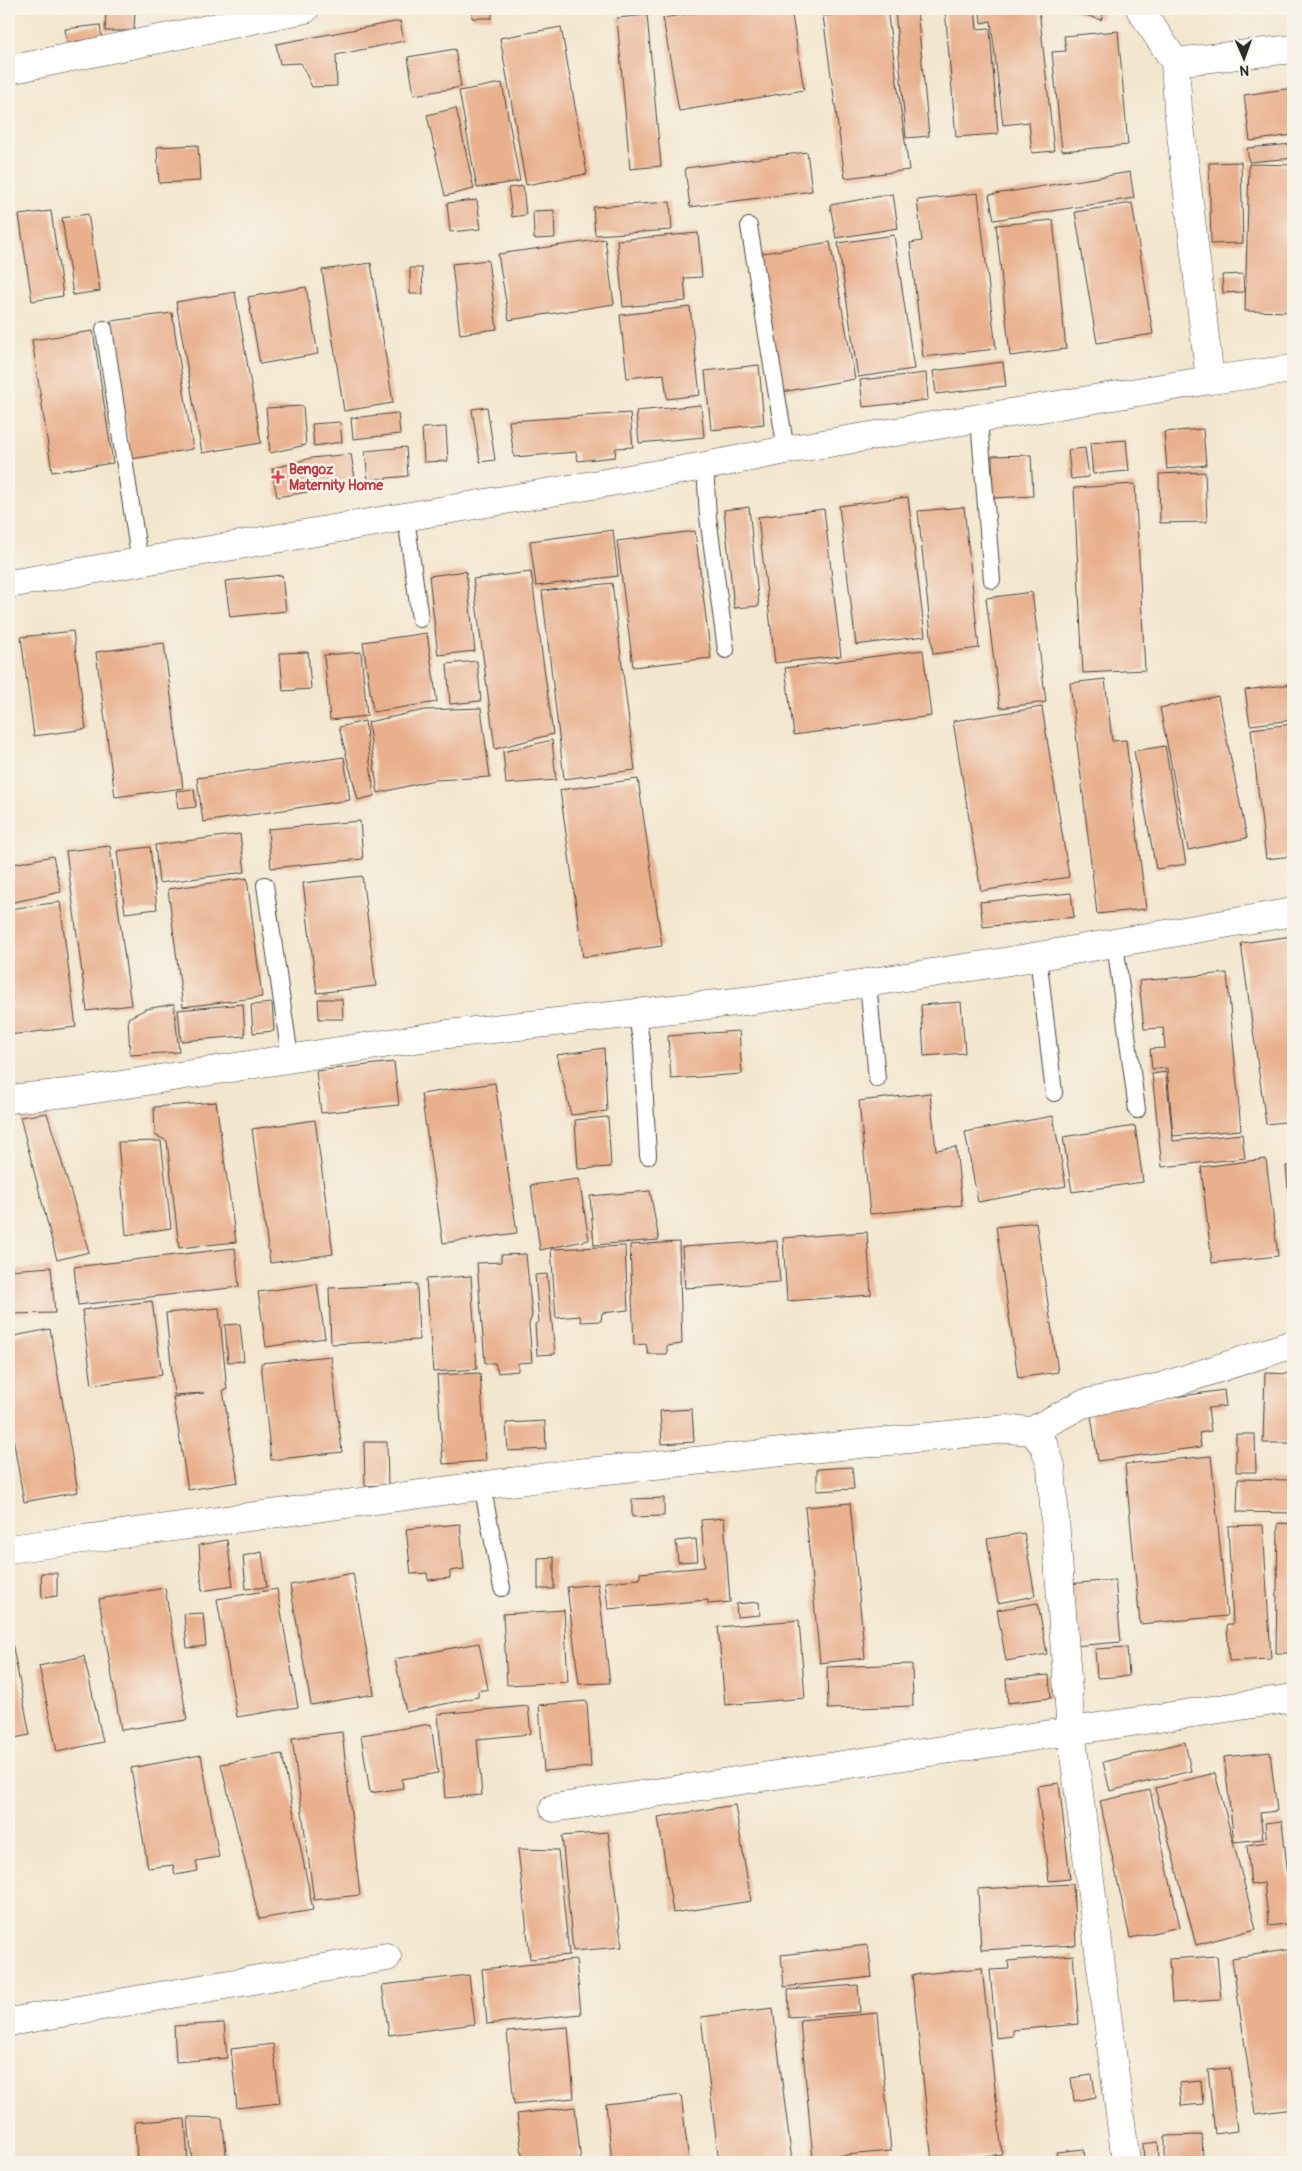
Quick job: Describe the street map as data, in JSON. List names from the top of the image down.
{
  "places": {
    "health": ["Bengoz Maternity Home"]
  },
  "north": "bottom"
}
